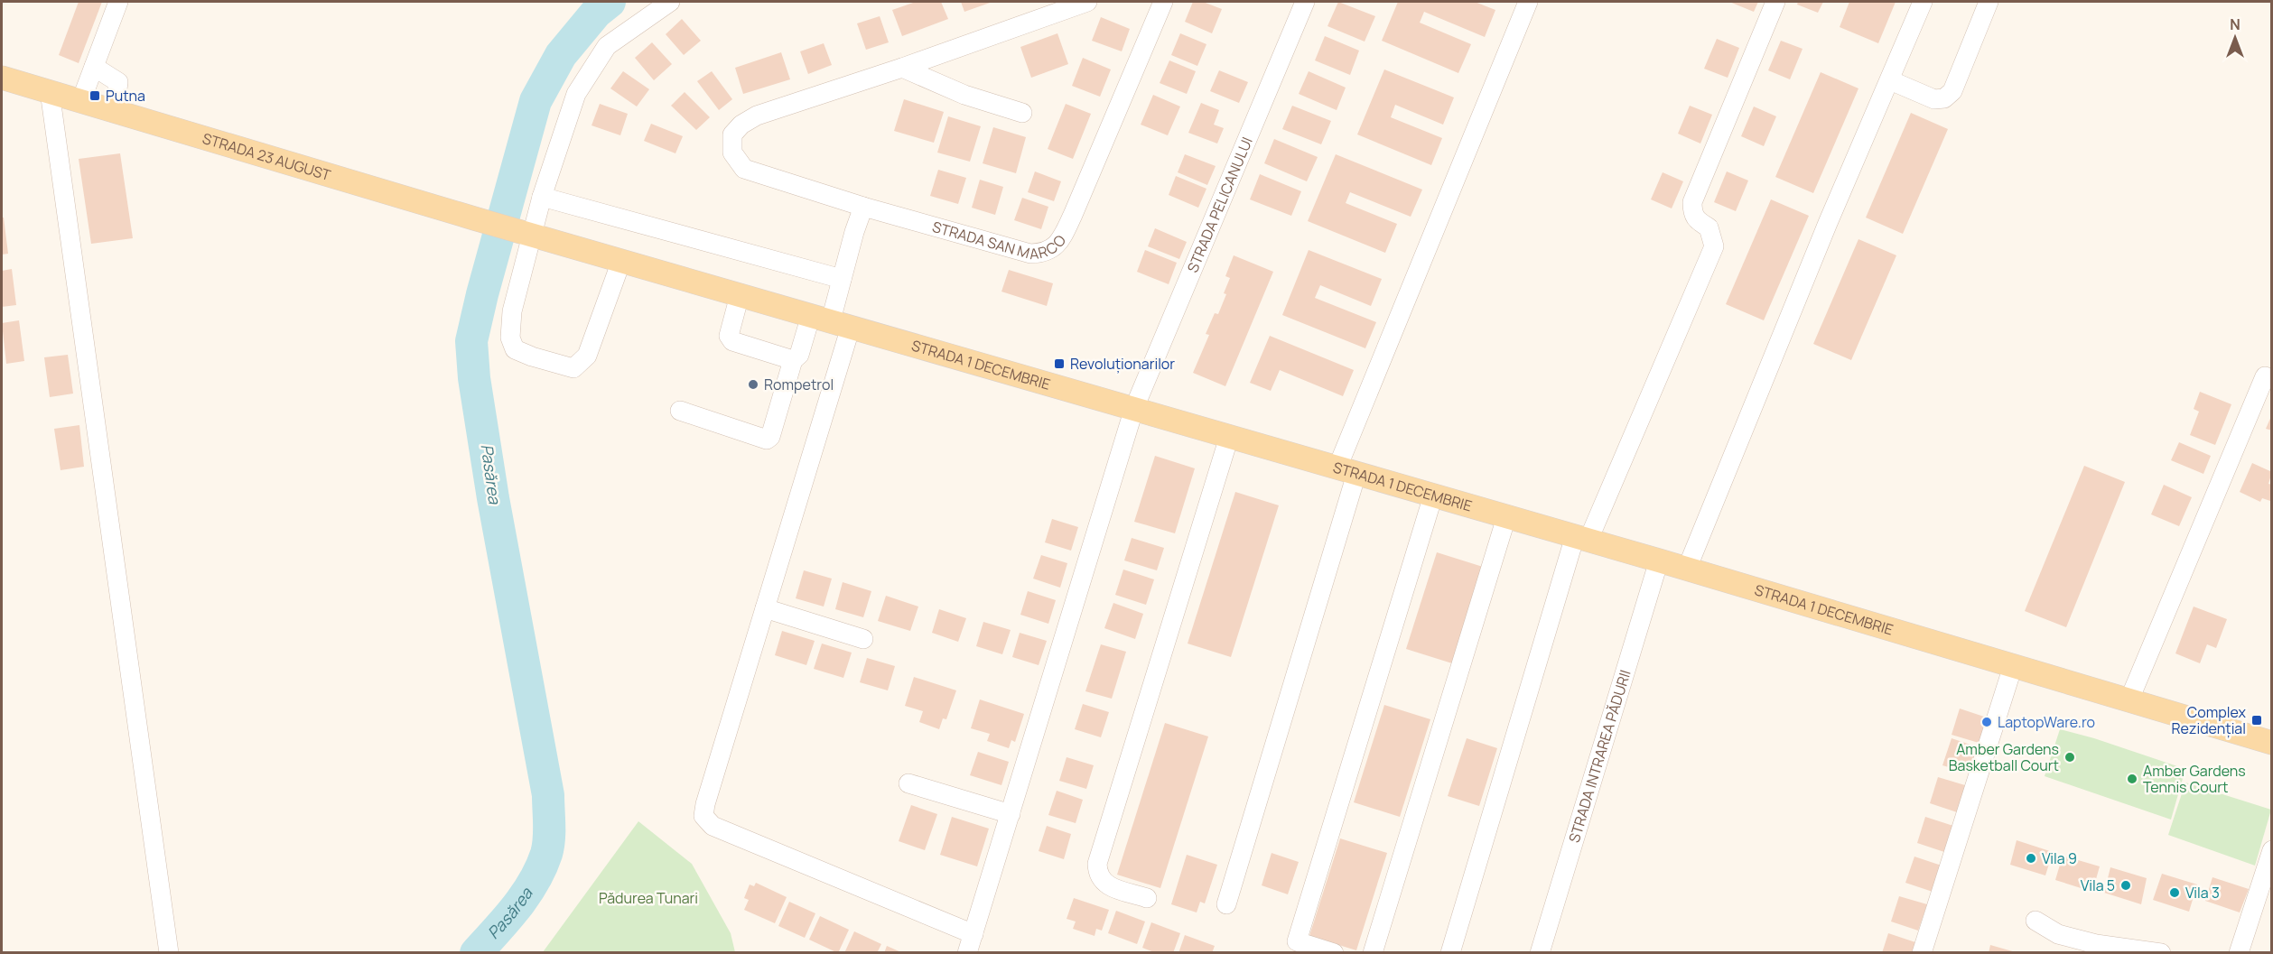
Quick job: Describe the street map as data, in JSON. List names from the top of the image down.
{
  "streets": {
    "main road": ["STRADA 23 AUGUST", "STRADA 1 DECEMBRIE"],
    "street": ["STRADA PELICANULUI", "STRADA SAN MARCO", "STRADA INTRAREA PĂDURII"]
  },
  "crossings": [
    ["STRADA 23 AUGUST", "STRADA 1 DECEMBRIE"],
    ["STRADA PELICANULUI", "STRADA 1 DECEMBRIE"],
    ["STRADA 1 DECEMBRIE", "STRADA INTRAREA PĂDURII"]
  ],
  "water": ["Pasărea"],
  "parks": ["Pădurea Tunari"],
  "places": {
    "transit": ["Putna", "Revoluționarilor", "Complex Rezidențial"],
    "other": [
      "Rompetrol",
      "LaptopWare.ro",
      "Amber Gardens Basketball Court",
      "Amber Gardens Tennis Court",
      "Vila 9",
      "Vila 5",
      "Vila 3"
    ]
  },
  "north": "top"
}
